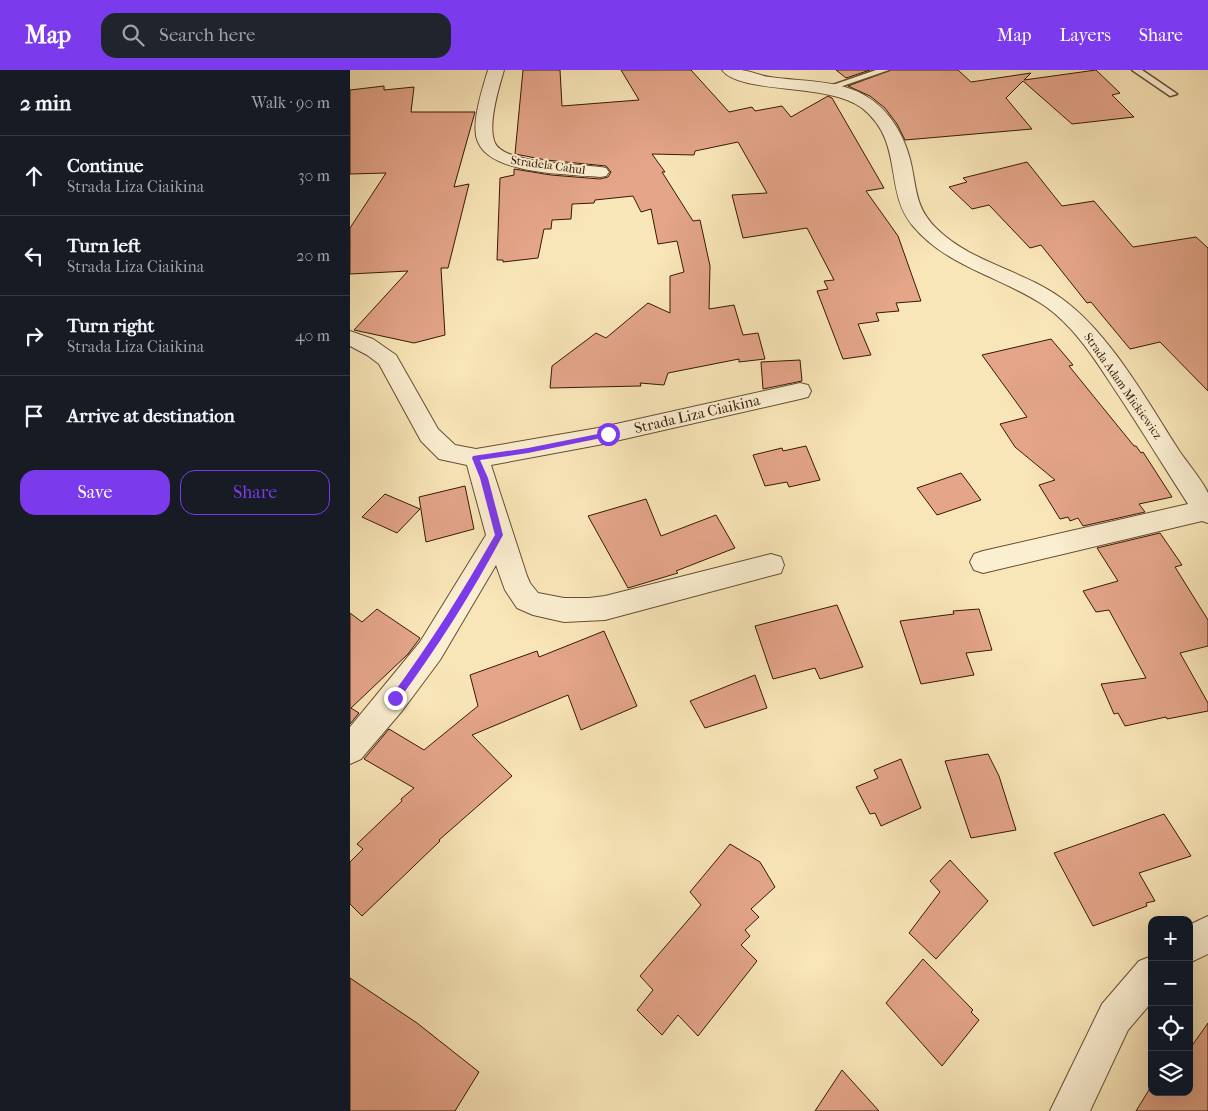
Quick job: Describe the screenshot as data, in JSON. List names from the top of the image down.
{
  "streets": {
    "street": ["Stradela Cahul", "Strada Adam Mickiewicz", "Strada Liza Ciaikina"]
  },
  "page": {
    "header": "Map",
    "search": "Search here",
    "nav": ["Map", "Layers", "Share"],
    "heading": ["2 min", "Walk · 90 m"],
    "list": [
      ["Continue", "Strada Liza Ciaikina", "30 m"],
      ["Turn left", "Strada Liza Ciaikina", "20 m"],
      ["Turn right", "Strada Liza Ciaikina", "40 m"],
      "Arrive at destination"
    ],
    "buttons": ["Save", "Share"],
    "map_buttons": ["+", "−"]
  }
}
